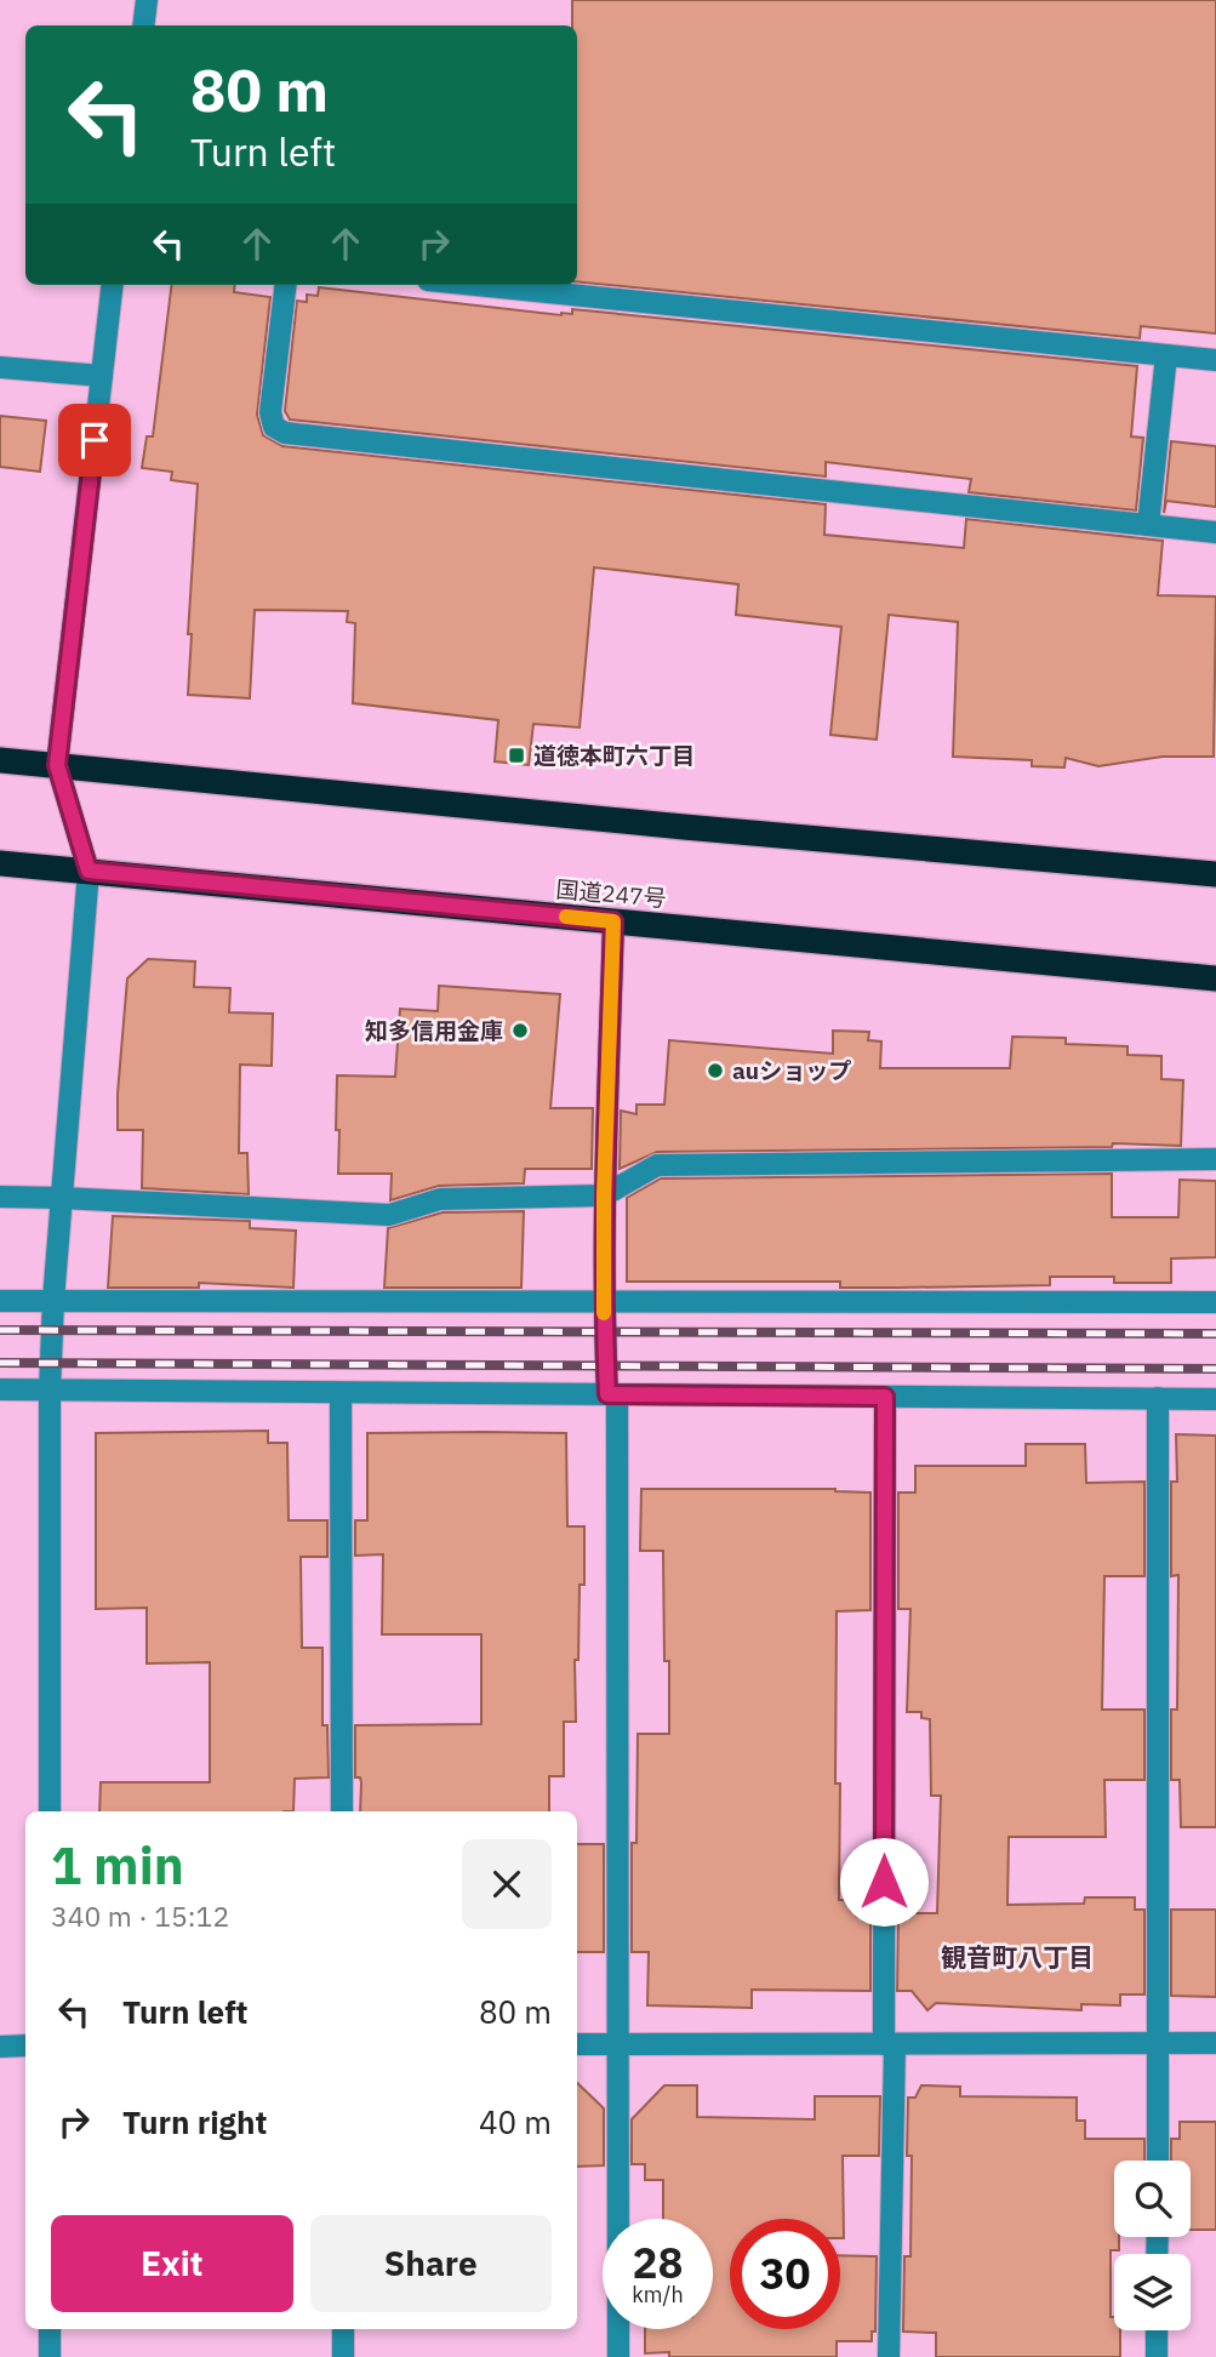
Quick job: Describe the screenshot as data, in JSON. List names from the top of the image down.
{
  "streets": {
    "highway": ["国道247号"]
  },
  "districts": ["観音町八丁目"],
  "places": {
    "transit": ["道徳本町六丁目"],
    "other": ["知多信用金庫", "auショップ"]
  },
  "page": {
    "turn": ["80 m", "Turn left"],
    "heading": ["1 min", "340 m · 15:12"],
    "list": [
      {
        "name": "Turn left",
        "value": "80 m"
      },
      {
        "name": "Turn right",
        "value": "40 m"
      }
    ],
    "buttons": ["Exit", "Share"],
    "speed": "28 km/h",
    "limit": "30"
  }
}
